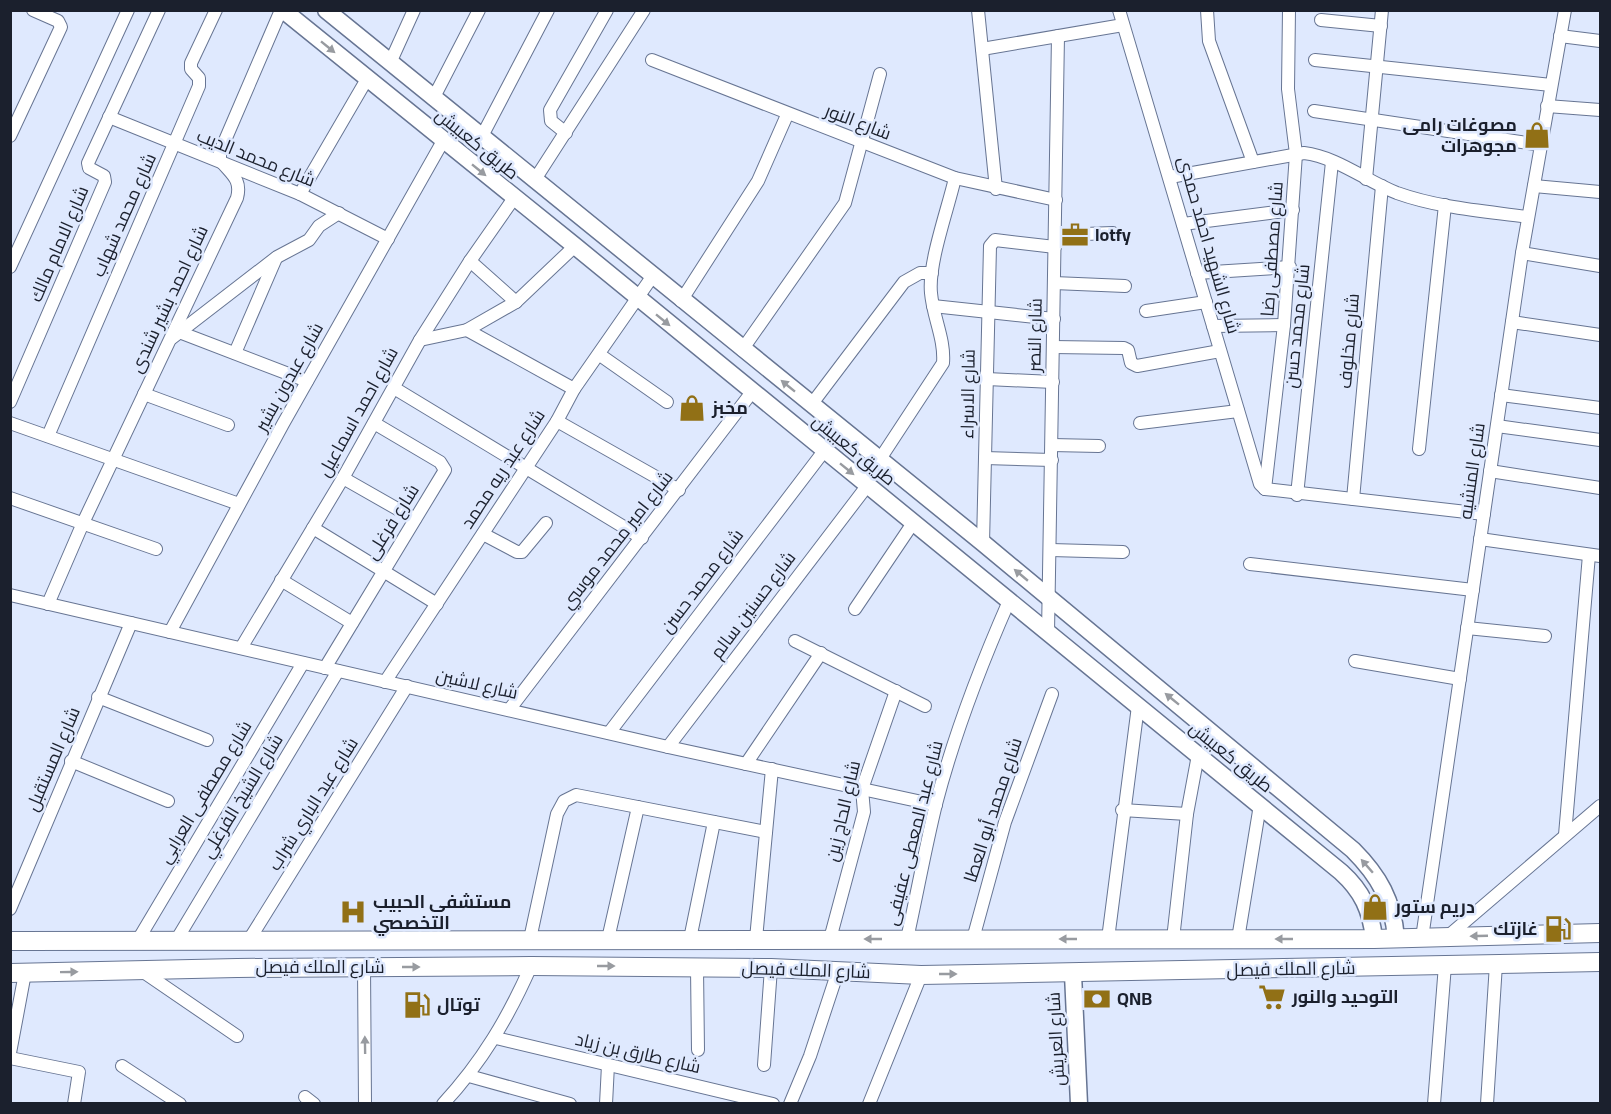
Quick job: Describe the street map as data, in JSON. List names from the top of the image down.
{
  "streets": {
    "main road": ["شارع الملك فيصل"],
    "street": [
      "شارع النور",
      "طريق كعبيش",
      "شارع محمد الديب",
      "شارع محمد شهاب",
      "شارع الامام مالك",
      "شارع الشهيد احمد حمدى",
      "شارع مصطفى رضا",
      "شارع احمد بشير شندى",
      "شارع محمد حسن",
      "شارع النصر",
      "شارع مخلوف",
      "شارع عبدون بشير",
      "شارع الاسراء",
      "شارع احمد اسماعيل",
      "شارع عبد ريه محمد",
      "شارع المنشيه",
      "شارع فرغلى",
      "شارع امير محمد موسي",
      "شارع حسنين سالم",
      "شارع لاشين",
      "شارع المستقبل",
      "شارع مصطفى العرابي",
      "شارع الشيخ الفرغلي",
      "شارع عبد الباري شراب",
      "شارع محمد أبو العطا",
      "شارع الحاج زين",
      "شارع عبد المعطى عفيفى",
      "شارع العريش",
      "شارع طارق بن زياد"
    ]
  },
  "crossings": [
    ["شارع النور", "شارع النصر"],
    ["طريق كعبيش", "شارع محمد حسن"],
    ["طريق كعبيش", "شارع النصر"],
    ["طريق كعبيش", "شارع عبدون بشير"],
    ["طريق كعبيش", "شارع الاسراء"],
    ["طريق كعبيش", "شارع احمد اسماعيل"],
    ["طريق كعبيش", "شارع عبد ريه محمد"],
    ["طريق كعبيش", "شارع امير محمد موسي"],
    ["طريق كعبيش", "شارع حسنين سالم"],
    ["طريق كعبيش", "شارع عبد المعطى عفيفى"],
    ["طريق كعبيش", "شارع الملك فيصل"],
    ["شارع محمد الديب", "شارع محمد شهاب"],
    ["شارع محمد الديب", "شارع الامام مالك"],
    ["شارع محمد الديب", "شارع احمد بشير شندى"],
    ["شارع محمد الديب", "شارع عبدون بشير"],
    ["شارع الشهيد احمد حمدى", "شارع مصطفى رضا"],
    ["شارع احمد بشير شندى", "شارع لاشين"],
    ["شارع محمد حسن", "شارع لاشين"],
    ["شارع النصر", "شارع الاسراء"],
    ["شارع عبدون بشير", "شارع لاشين"],
    ["شارع احمد اسماعيل", "شارع فرغلى"],
    ["شارع احمد اسماعيل", "شارع لاشين"],
    ["شارع عبد ريه محمد", "شارع لاشين"],
    ["شارع المنشيه", "شارع الملك فيصل"],
    ["شارع فرغلى", "شارع لاشين"],
    ["شارع امير محمد موسي", "شارع لاشين"],
    ["شارع حسنين سالم", "شارع لاشين"],
    ["شارع لاشين", "شارع المستقبل"],
    ["شارع لاشين", "شارع مصطفى العرابي"],
    ["شارع لاشين", "شارع الشيخ الفرغلي"],
    ["شارع لاشين", "شارع عبد الباري شراب"],
    ["شارع لاشين", "شارع الحاج زين"],
    ["شارع لاشين", "شارع عبد المعطى عفيفى"],
    ["شارع مصطفى العرابي", "شارع الملك فيصل"],
    ["شارع الشيخ الفرغلي", "شارع الملك فيصل"],
    ["شارع عبد الباري شراب", "شارع الملك فيصل"],
    ["شارع محمد أبو العطا", "شارع الملك فيصل"],
    ["شارع الحاج زين", "شارع الملك فيصل"],
    ["شارع عبد المعطى عفيفى", "شارع الملك فيصل"],
    ["شارع الملك فيصل", "شارع العريش"]
  ],
  "places": {
    "shop": ["مصوغات رامى مجوهرات", "مخبز", "دريم ستور"],
    "office": ["lotfy"],
    "hospital": ["مستشفى الحبيب التخصصي"],
    "fuel station": ["غازتك", "توتال"],
    "supermarket": ["التوحيد والنور"],
    "bank": ["QNB"]
  }
}
